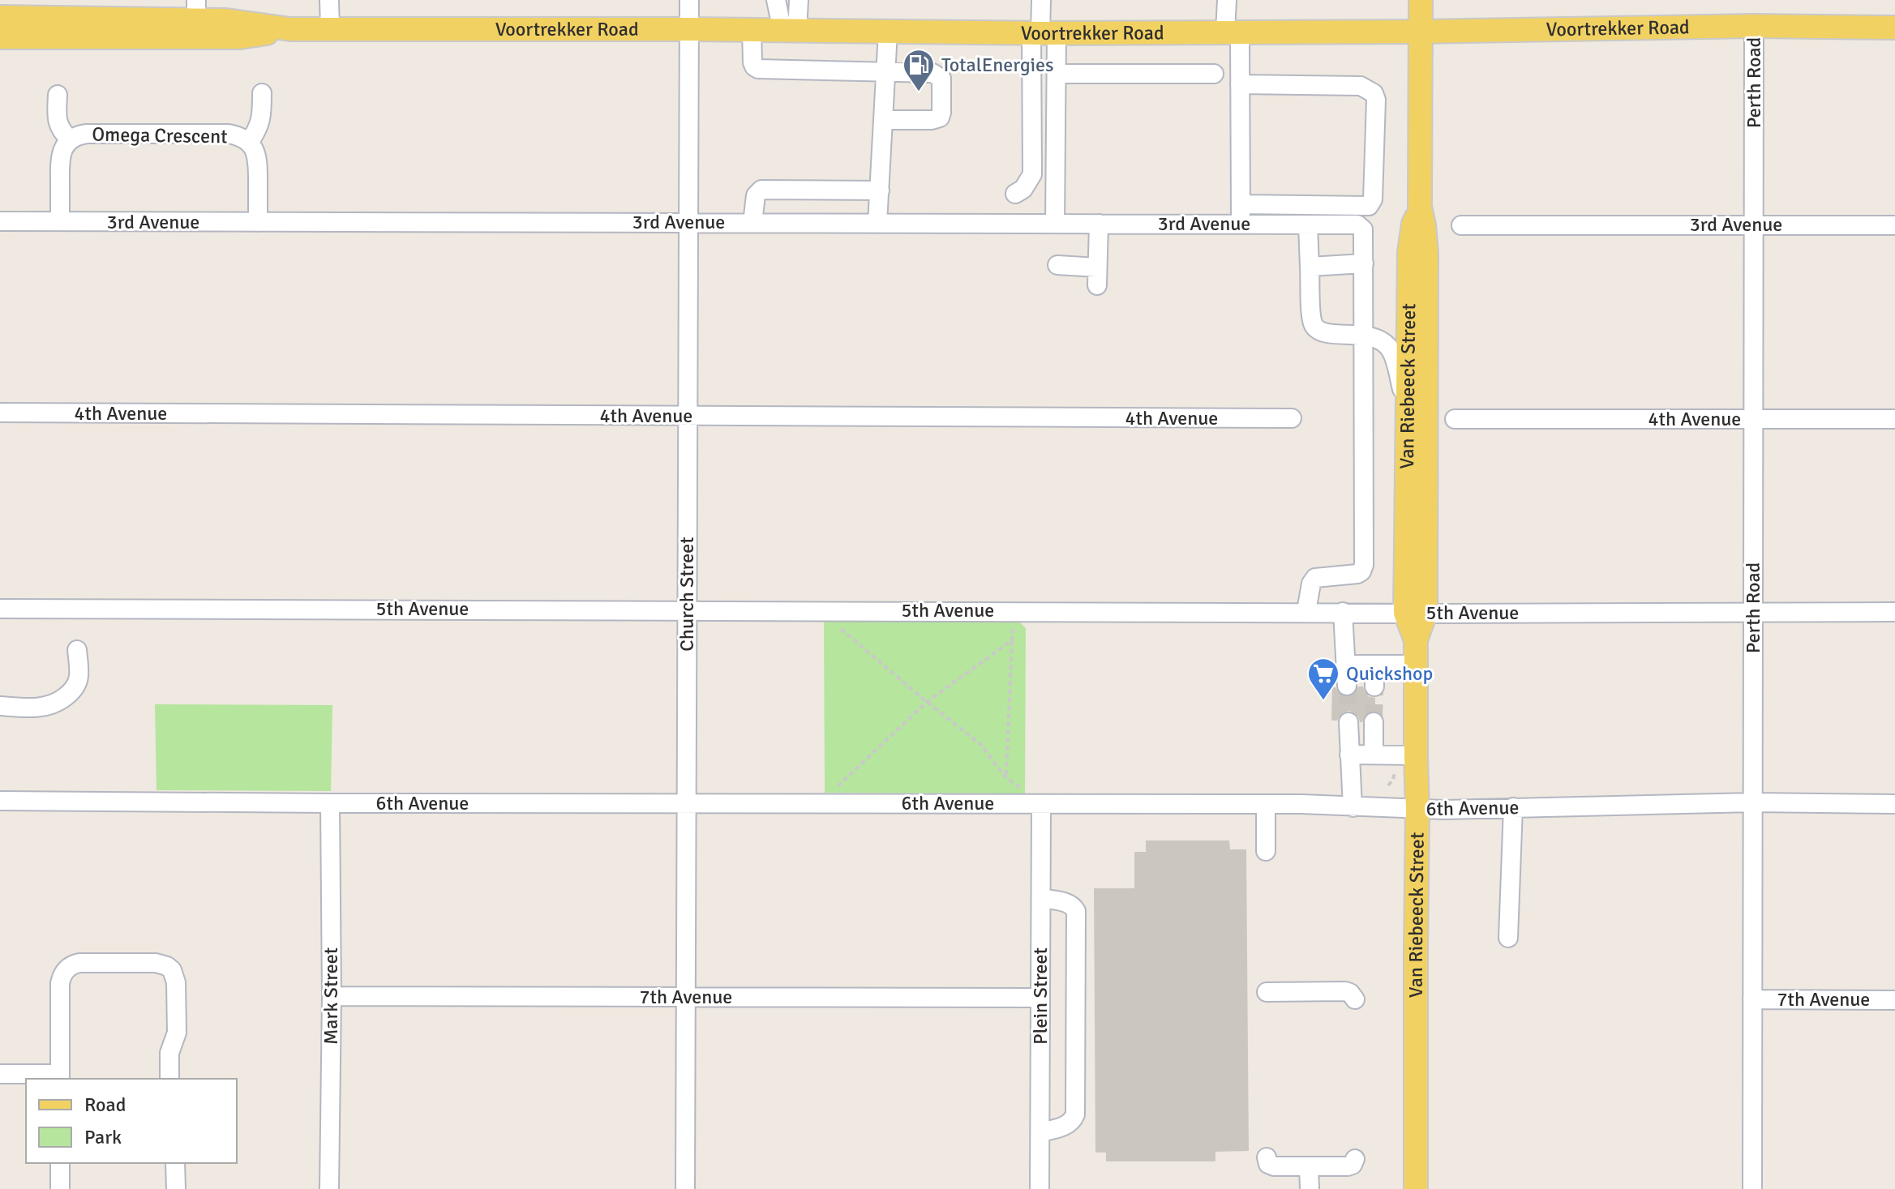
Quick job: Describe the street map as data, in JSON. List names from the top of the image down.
{
  "streets": {
    "main road": ["Voortrekker Road", "Van Riebeeck Street"],
    "street": [
      "Perth Road",
      "Omega Crescent",
      "3rd Avenue",
      "4th Avenue",
      "Church Street",
      "5th Avenue",
      "6th Avenue",
      "Mark Street",
      "Plein Street",
      "7th Avenue"
    ]
  },
  "crossings": [
    ["Voortrekker Road", "Perth Road"],
    ["Voortrekker Road", "Van Riebeeck Street"],
    ["Voortrekker Road", "Church Street"],
    ["Perth Road", "3rd Avenue"],
    ["Perth Road", "4th Avenue"],
    ["Perth Road", "5th Avenue"],
    ["Perth Road", "6th Avenue"],
    ["Perth Road", "7th Avenue"],
    ["Omega Crescent", "3rd Avenue"],
    ["3rd Avenue", "Church Street"],
    ["Van Riebeeck Street", "5th Avenue"],
    ["Van Riebeeck Street", "6th Avenue"],
    ["4th Avenue", "Church Street"],
    ["Church Street", "5th Avenue"],
    ["Church Street", "6th Avenue"],
    ["Church Street", "7th Avenue"],
    ["6th Avenue", "Mark Street"],
    ["6th Avenue", "Plein Street"],
    ["Mark Street", "7th Avenue"],
    ["Plein Street", "7th Avenue"]
  ],
  "places": {
    "fuel station": ["TotalEnergies"],
    "supermarket": ["Quickshop"]
  },
  "legend": ["Road", "Park"]
}
